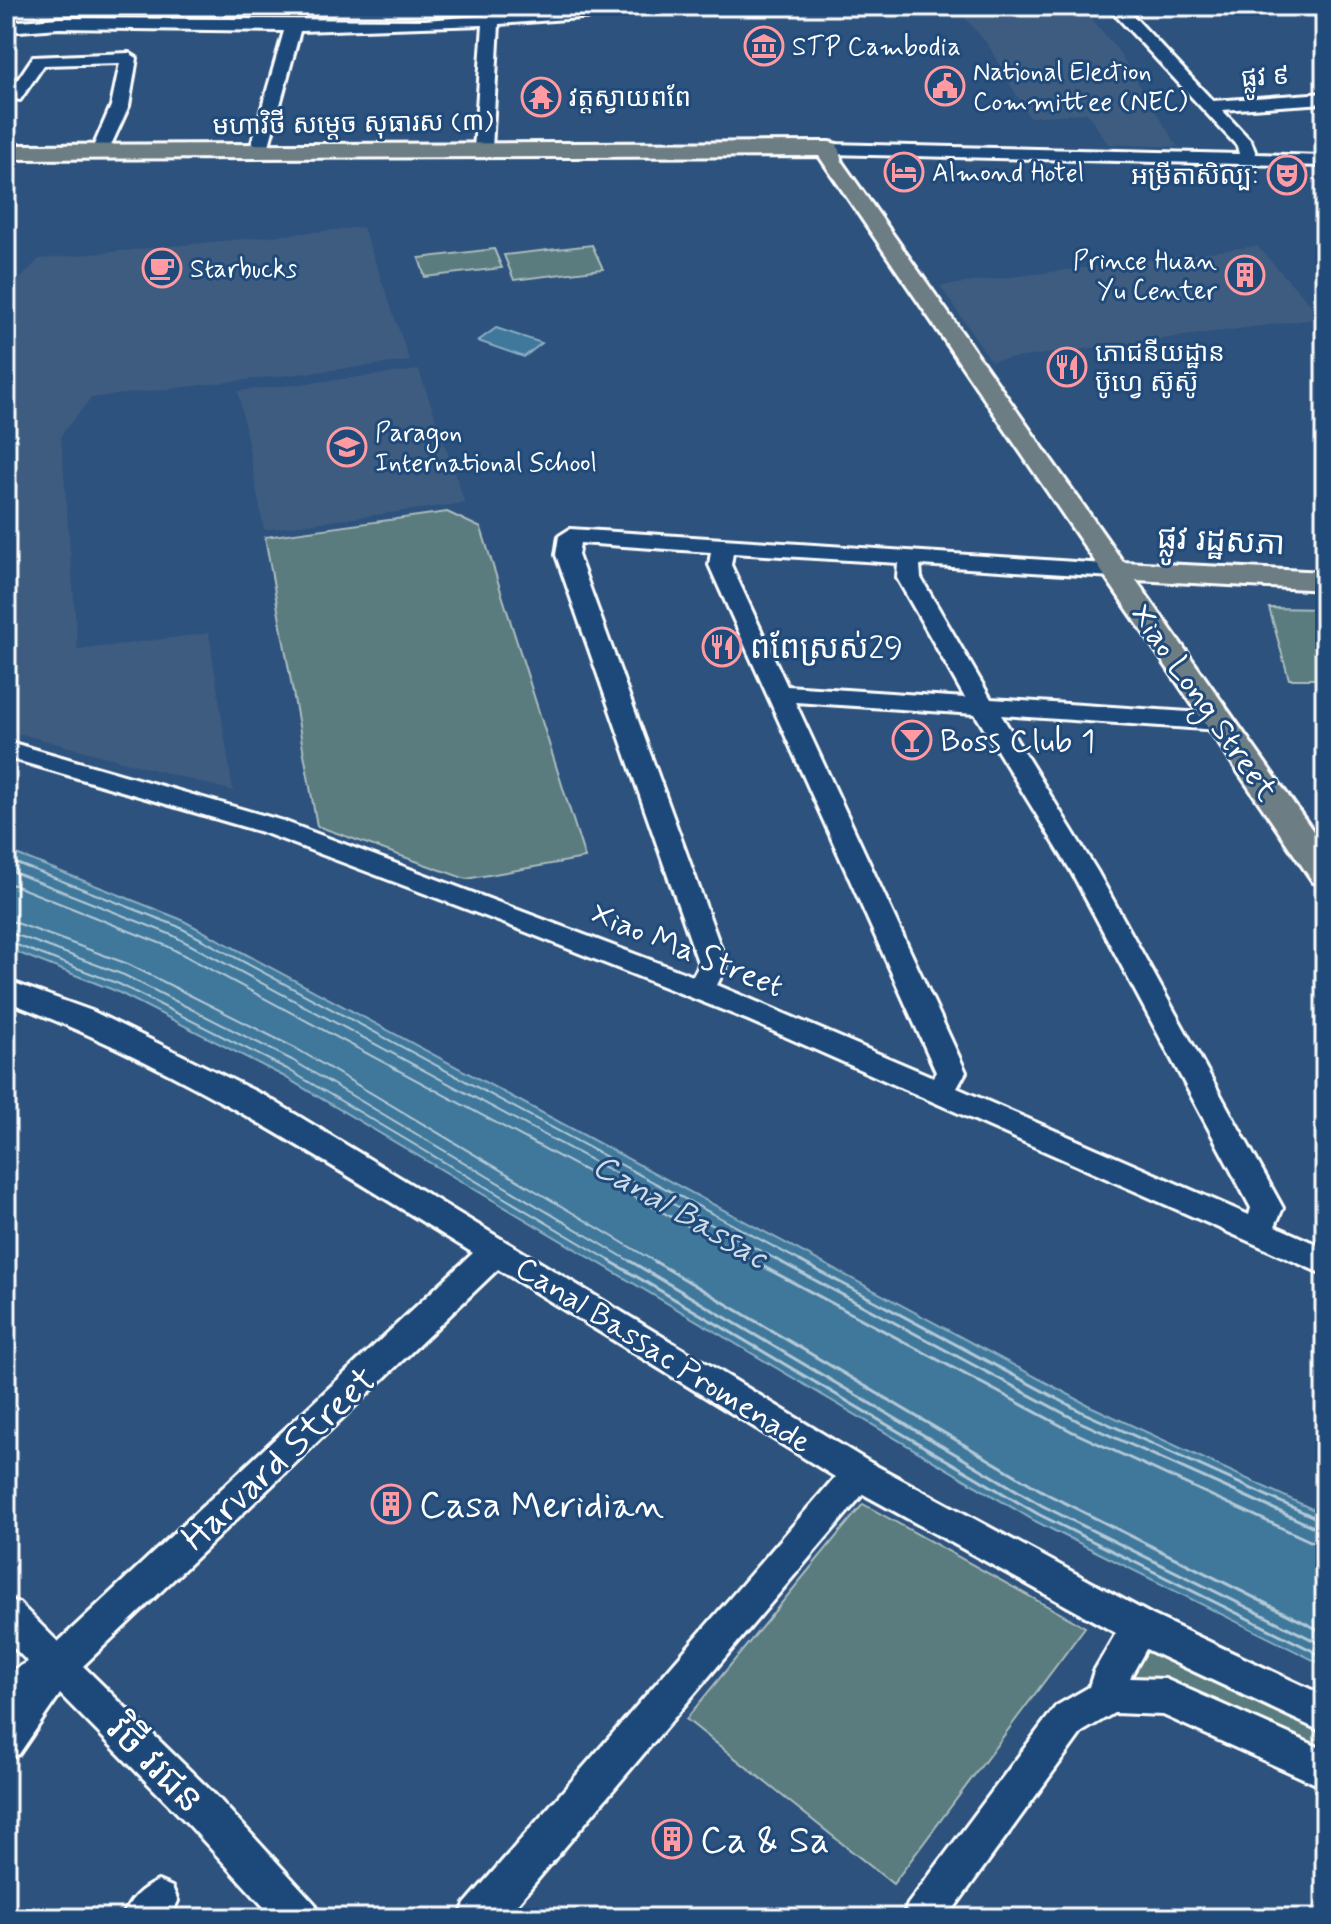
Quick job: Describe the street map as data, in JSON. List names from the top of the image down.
{
  "streets": {
    "main road": ["មហាវិថី សម្តេច សុធារស (៣)", "ផ្លូវ រដ្ឋសភា", "Xiao Long Street"],
    "street": [
      "ផ្លូវ ៩",
      "Xiao Ma Street",
      "Canal Bassac Promenade",
      "Harvard Street",
      "វិថី វរជន"
    ]
  },
  "crossings": [
    ["មហាវិថី សម្តេច សុធារស (៣)", "Xiao Long Street"],
    ["ផ្លូវ រដ្ឋសភា", "Xiao Long Street"],
    ["Canal Bassac Promenade", "Harvard Street"],
    ["Harvard Street", "វិថី វរជន"]
  ],
  "water": ["Canal Bassac"],
  "places": {
    "museum": ["STP Cambodia"],
    "public building": ["National Election Committee (NEC)"],
    "temple": ["វត្តស្វាយពពែ"],
    "hotel": ["Almond Hotel"],
    "theatre": ["អម្រីតាសិល្បៈ"],
    "cafe": ["Starbucks"],
    "building": ["Prince Huan Yu Center", "Casa Meridian", "Ca & Sa"],
    "restaurant": ["ភោជនីយដ្ឋាន ប៊ូហ្វេ ស៊ូស៊ូ", "ពពែស្រស់29"],
    "school or university": ["Paragon International School"],
    "bar": ["Boss Club 1"]
  }
}
